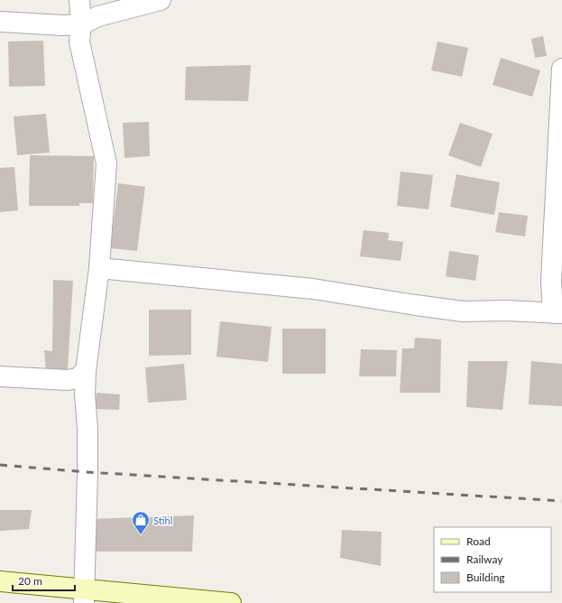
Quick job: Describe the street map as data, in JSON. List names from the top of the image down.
{
  "places": {
    "shop": ["Stihl"]
  },
  "legend": ["Road", "Railway", "Building"],
  "scale_bar": "20 m"
}
